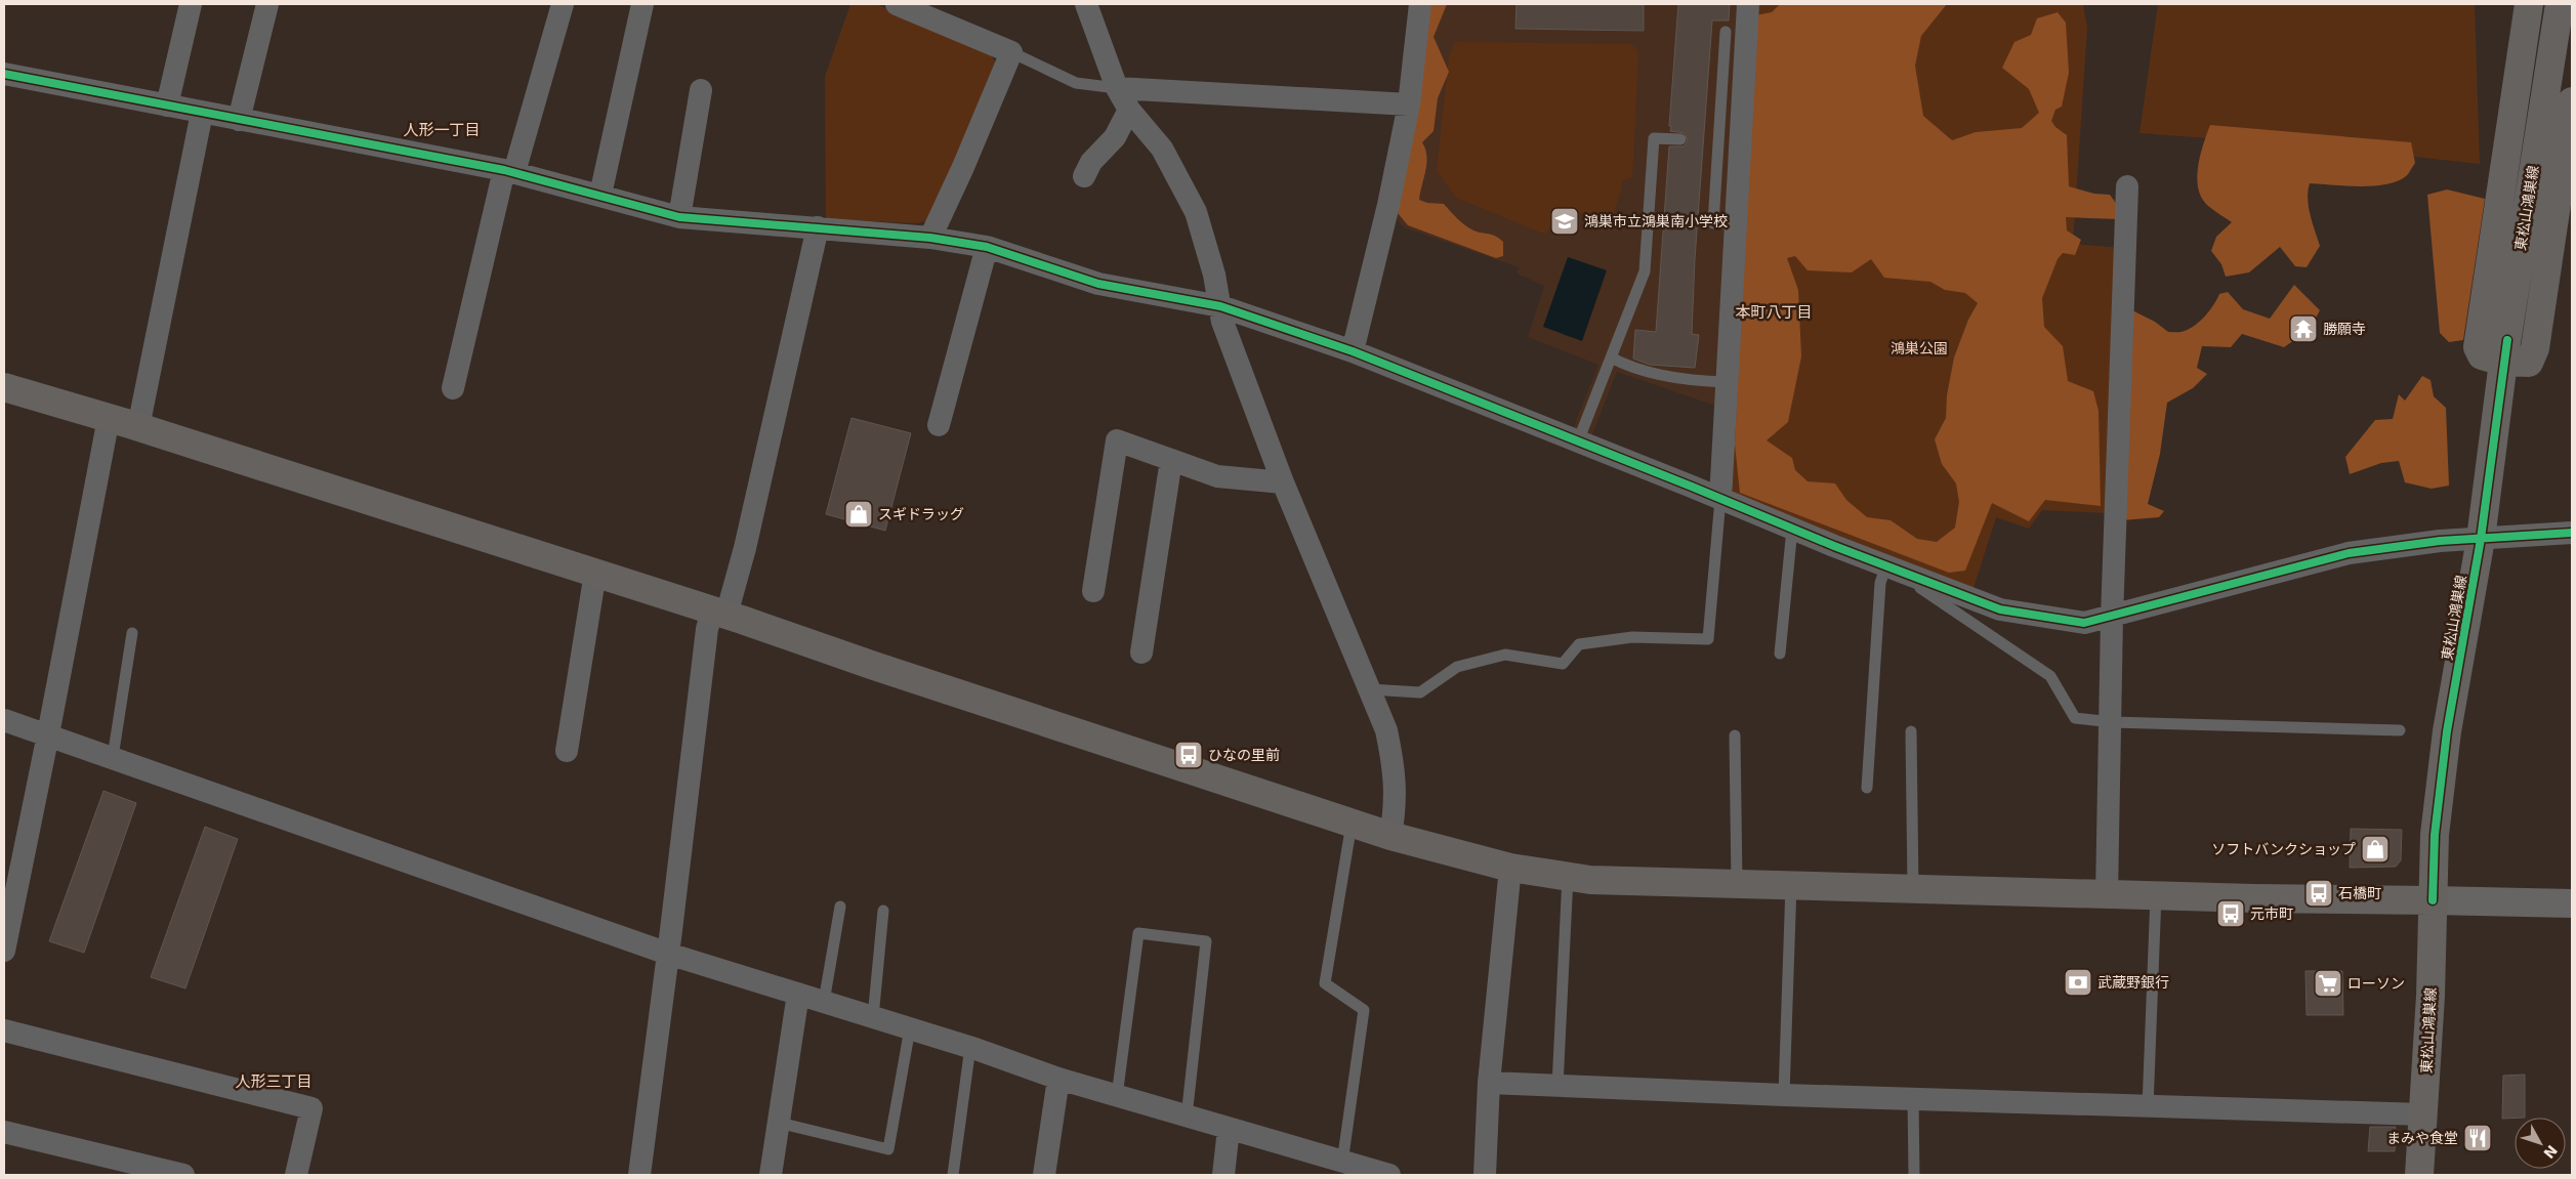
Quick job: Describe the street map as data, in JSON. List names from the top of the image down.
{
  "streets": {
    "main road": ["東松山鴻巣線"]
  },
  "districts": ["人形一丁目", "本町八丁目", "人形三丁目"],
  "parks": ["鴻巣公園"],
  "places": {
    "school or university": ["鴻巣市立鴻巣南小学校"],
    "temple": ["勝願寺"],
    "shop": ["スギドラッグ", "ソフトバンクショップ"],
    "bus stop": ["ひなの里前", "石橋町", "元市町"],
    "bank": ["武蔵野銀行"],
    "supermarket": ["ローソン"],
    "restaurant": ["まみや食堂"]
  },
  "north": "bottom right"
}
